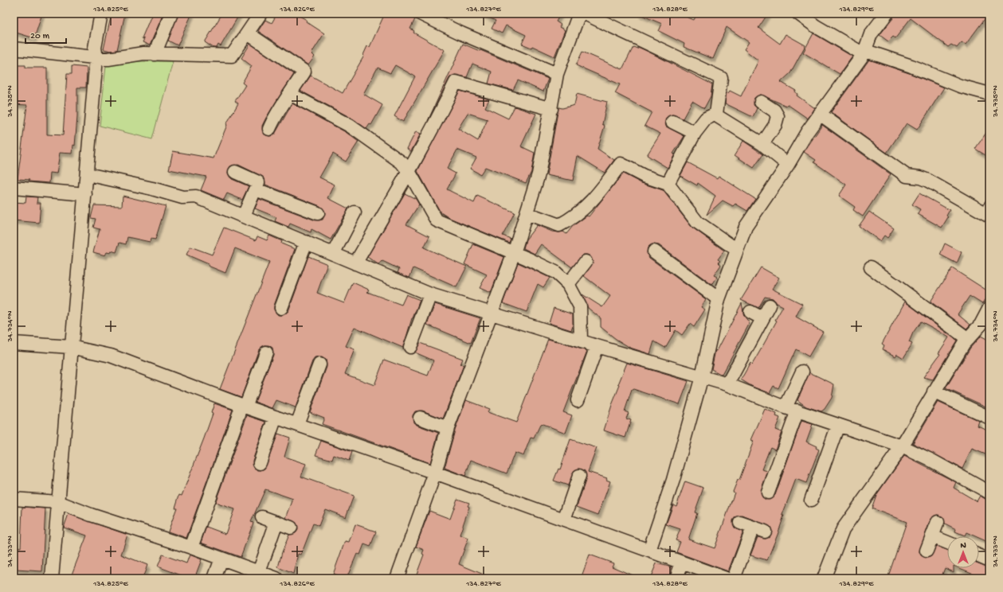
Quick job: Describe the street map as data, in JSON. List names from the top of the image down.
{
  "scale_bar": "20 m",
  "north": "top",
  "coordinates": [
    "134.825°E",
    "134.826°E",
    "134.827°E",
    "134.828°E",
    "134.829°E",
    "34.735°N",
    "34.734°N",
    "34.733°N"
  ]
}
